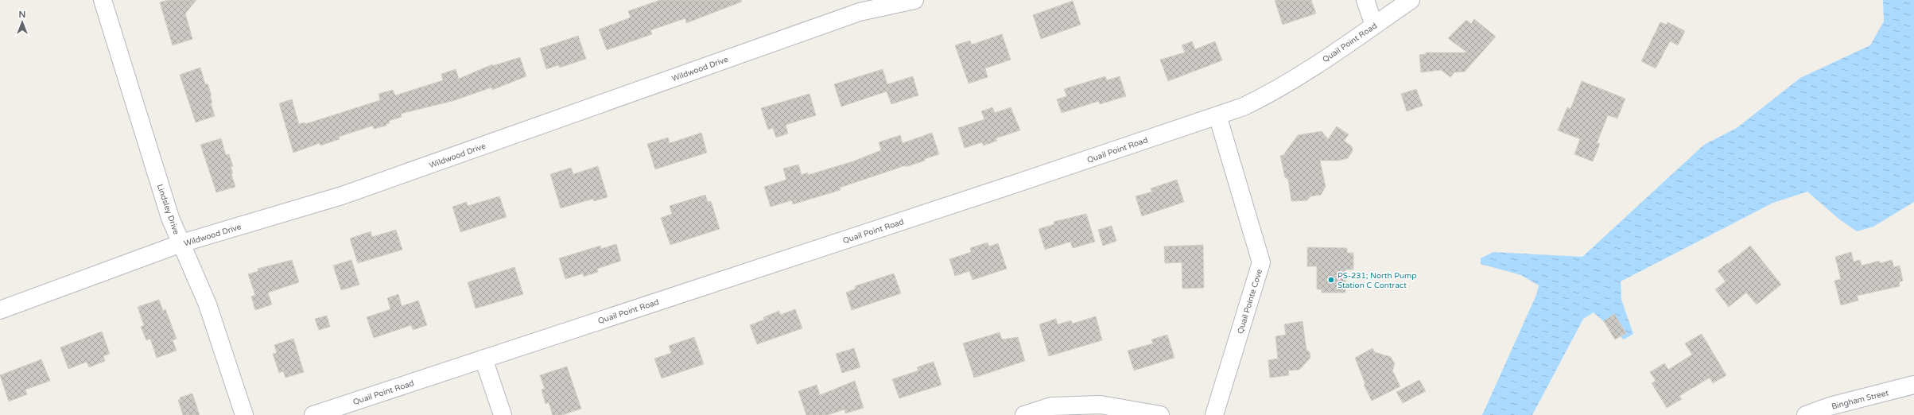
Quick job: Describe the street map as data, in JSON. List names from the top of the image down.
{
  "streets": {
    "street": [
      "Quail Point Road",
      "Wildwood Drive",
      "Lindsley Drive",
      "Quail Pointe Cove",
      "Bingham Street"
    ]
  },
  "crossings": [
    ["Quail Point Road", "Quail Pointe Cove"],
    ["Wildwood Drive", "Lindsley Drive"]
  ],
  "places": ["PS-231; North Pump Station C Contract"],
  "north": "top"
}
